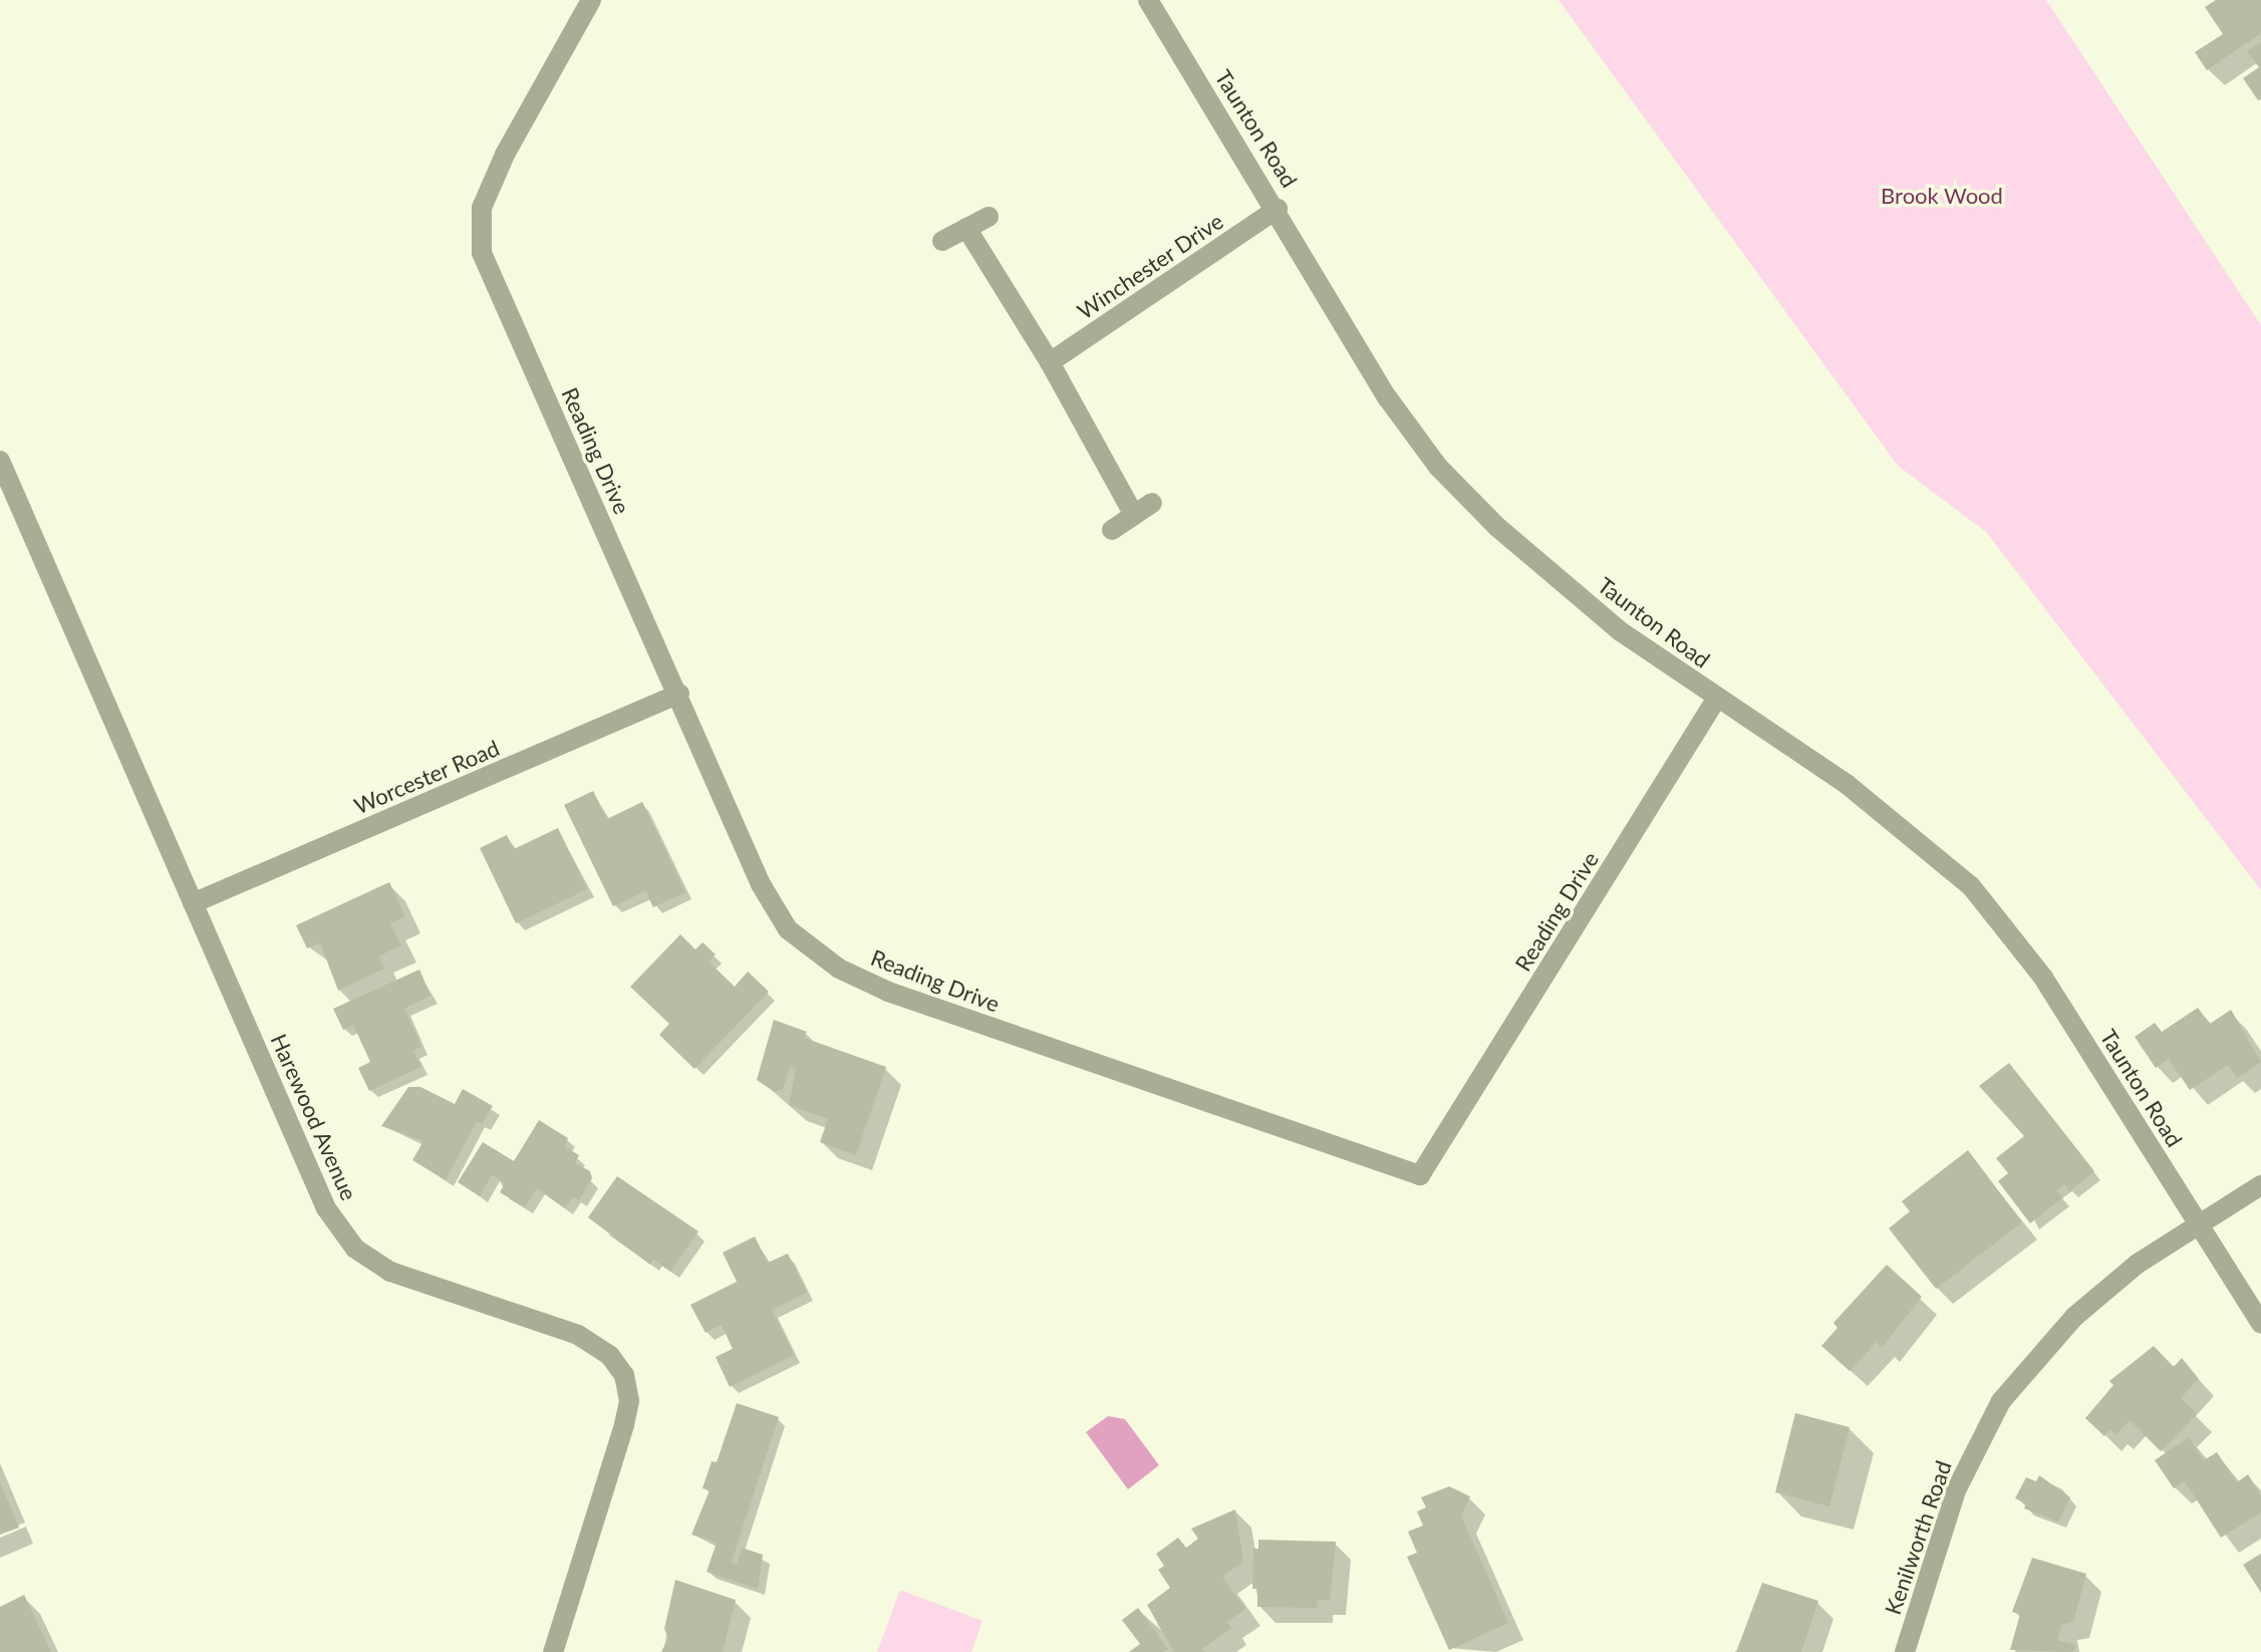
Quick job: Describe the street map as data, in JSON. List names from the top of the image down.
{
  "streets": {
    "street": [
      "Taunton Road",
      "Winchester Drive",
      "Reading Drive",
      "Worcester Road",
      "Harewood Avenue",
      "Kenilworth Road"
    ]
  },
  "crossings": [
    ["Taunton Road", "Winchester Drive"],
    ["Taunton Road", "Reading Drive"],
    ["Taunton Road", "Kenilworth Road"],
    ["Reading Drive", "Worcester Road"],
    ["Worcester Road", "Harewood Avenue"]
  ],
  "parks": ["Brook Wood"]
}
